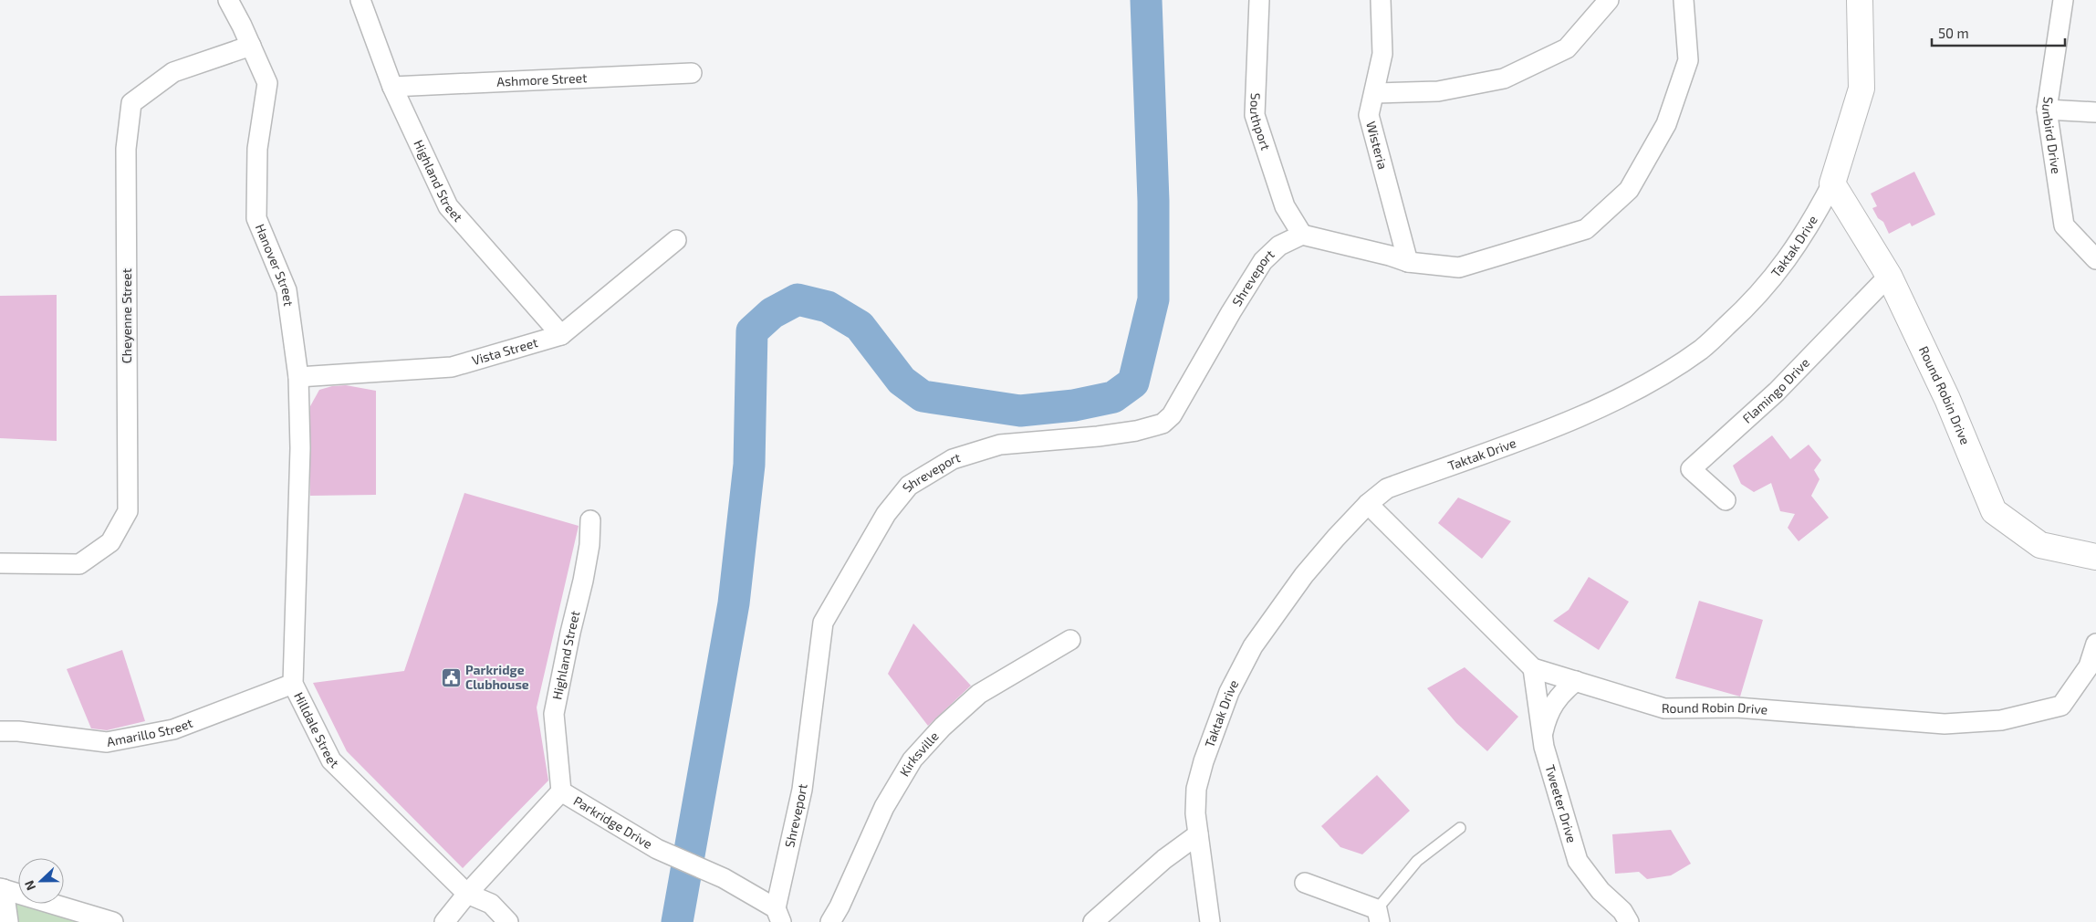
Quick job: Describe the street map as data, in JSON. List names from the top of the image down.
{
  "streets": {
    "street": [
      "Ashmore Street",
      "Southport",
      "Sunbird Drive",
      "Wisteria",
      "Highland Street",
      "Taktak Drive",
      "Hanover Street",
      "Shreveport",
      "Cheyenne Street",
      "Vista Street",
      "Flamingo Drive",
      "Round Robin Drive",
      "Hilldale Street",
      "Amarillo Street",
      "Kirksville",
      "Tweeter Drive",
      "Parkridge Drive"
    ]
  },
  "crossings": [
    ["Ashmore Street", "Highland Street"],
    ["Southport", "Shreveport"],
    ["Highland Street", "Vista Street"],
    ["Highland Street", "Parkridge Drive"],
    ["Taktak Drive", "Round Robin Drive"],
    ["Hanover Street", "Cheyenne Street"],
    ["Hanover Street", "Vista Street"],
    ["Hanover Street", "Hilldale Street"],
    ["Shreveport", "Parkridge Drive"],
    ["Vista Street", "Hilldale Street"],
    ["Flamingo Drive", "Round Robin Drive"],
    ["Round Robin Drive", "Tweeter Drive"],
    ["Hilldale Street", "Amarillo Street"],
    ["Hilldale Street", "Parkridge Drive"]
  ],
  "places": {
    "public building": ["Parkridge Clubhouse"]
  },
  "scale_bar": "50 m",
  "north": "left"
}
